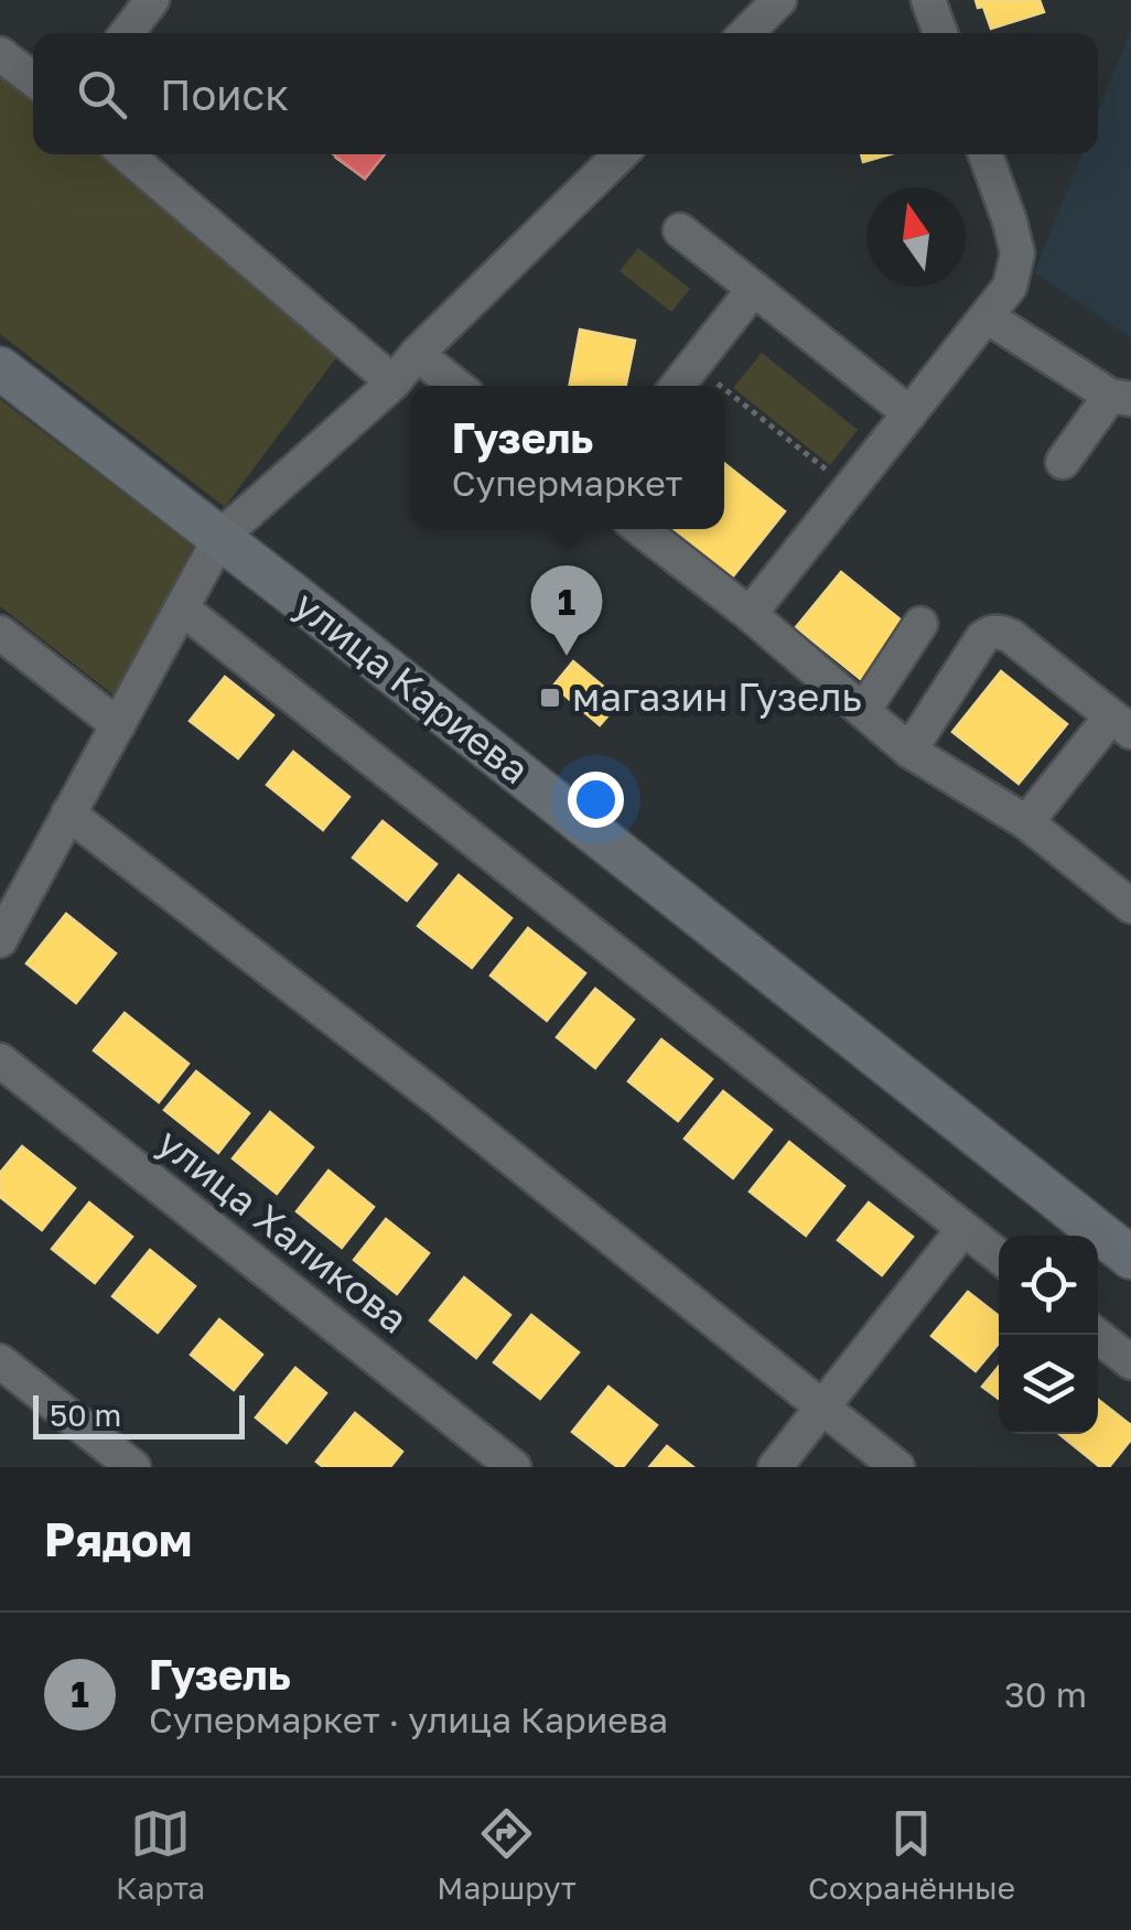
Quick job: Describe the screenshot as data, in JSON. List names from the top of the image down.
{
  "streets": {
    "main road": ["улица Кариева"],
    "street": ["улица Халикова"]
  },
  "places": {
    "transit": ["магазин Гузель"]
  },
  "scale_bar": "50 m",
  "north": "top",
  "page": {
    "search": "Поиск",
    "popup": ["Гузель", "Супермаркет"],
    "pins": "1",
    "scale": "50 m",
    "heading": "Рядом",
    "list": [
      {
        "mark": "1",
        "name": "Гузель",
        "note": "Супермаркет · улица Кариева",
        "value": "30 m"
      }
    ],
    "nav": ["Карта", "Маршрут", "Сохранённые"]
  }
}
